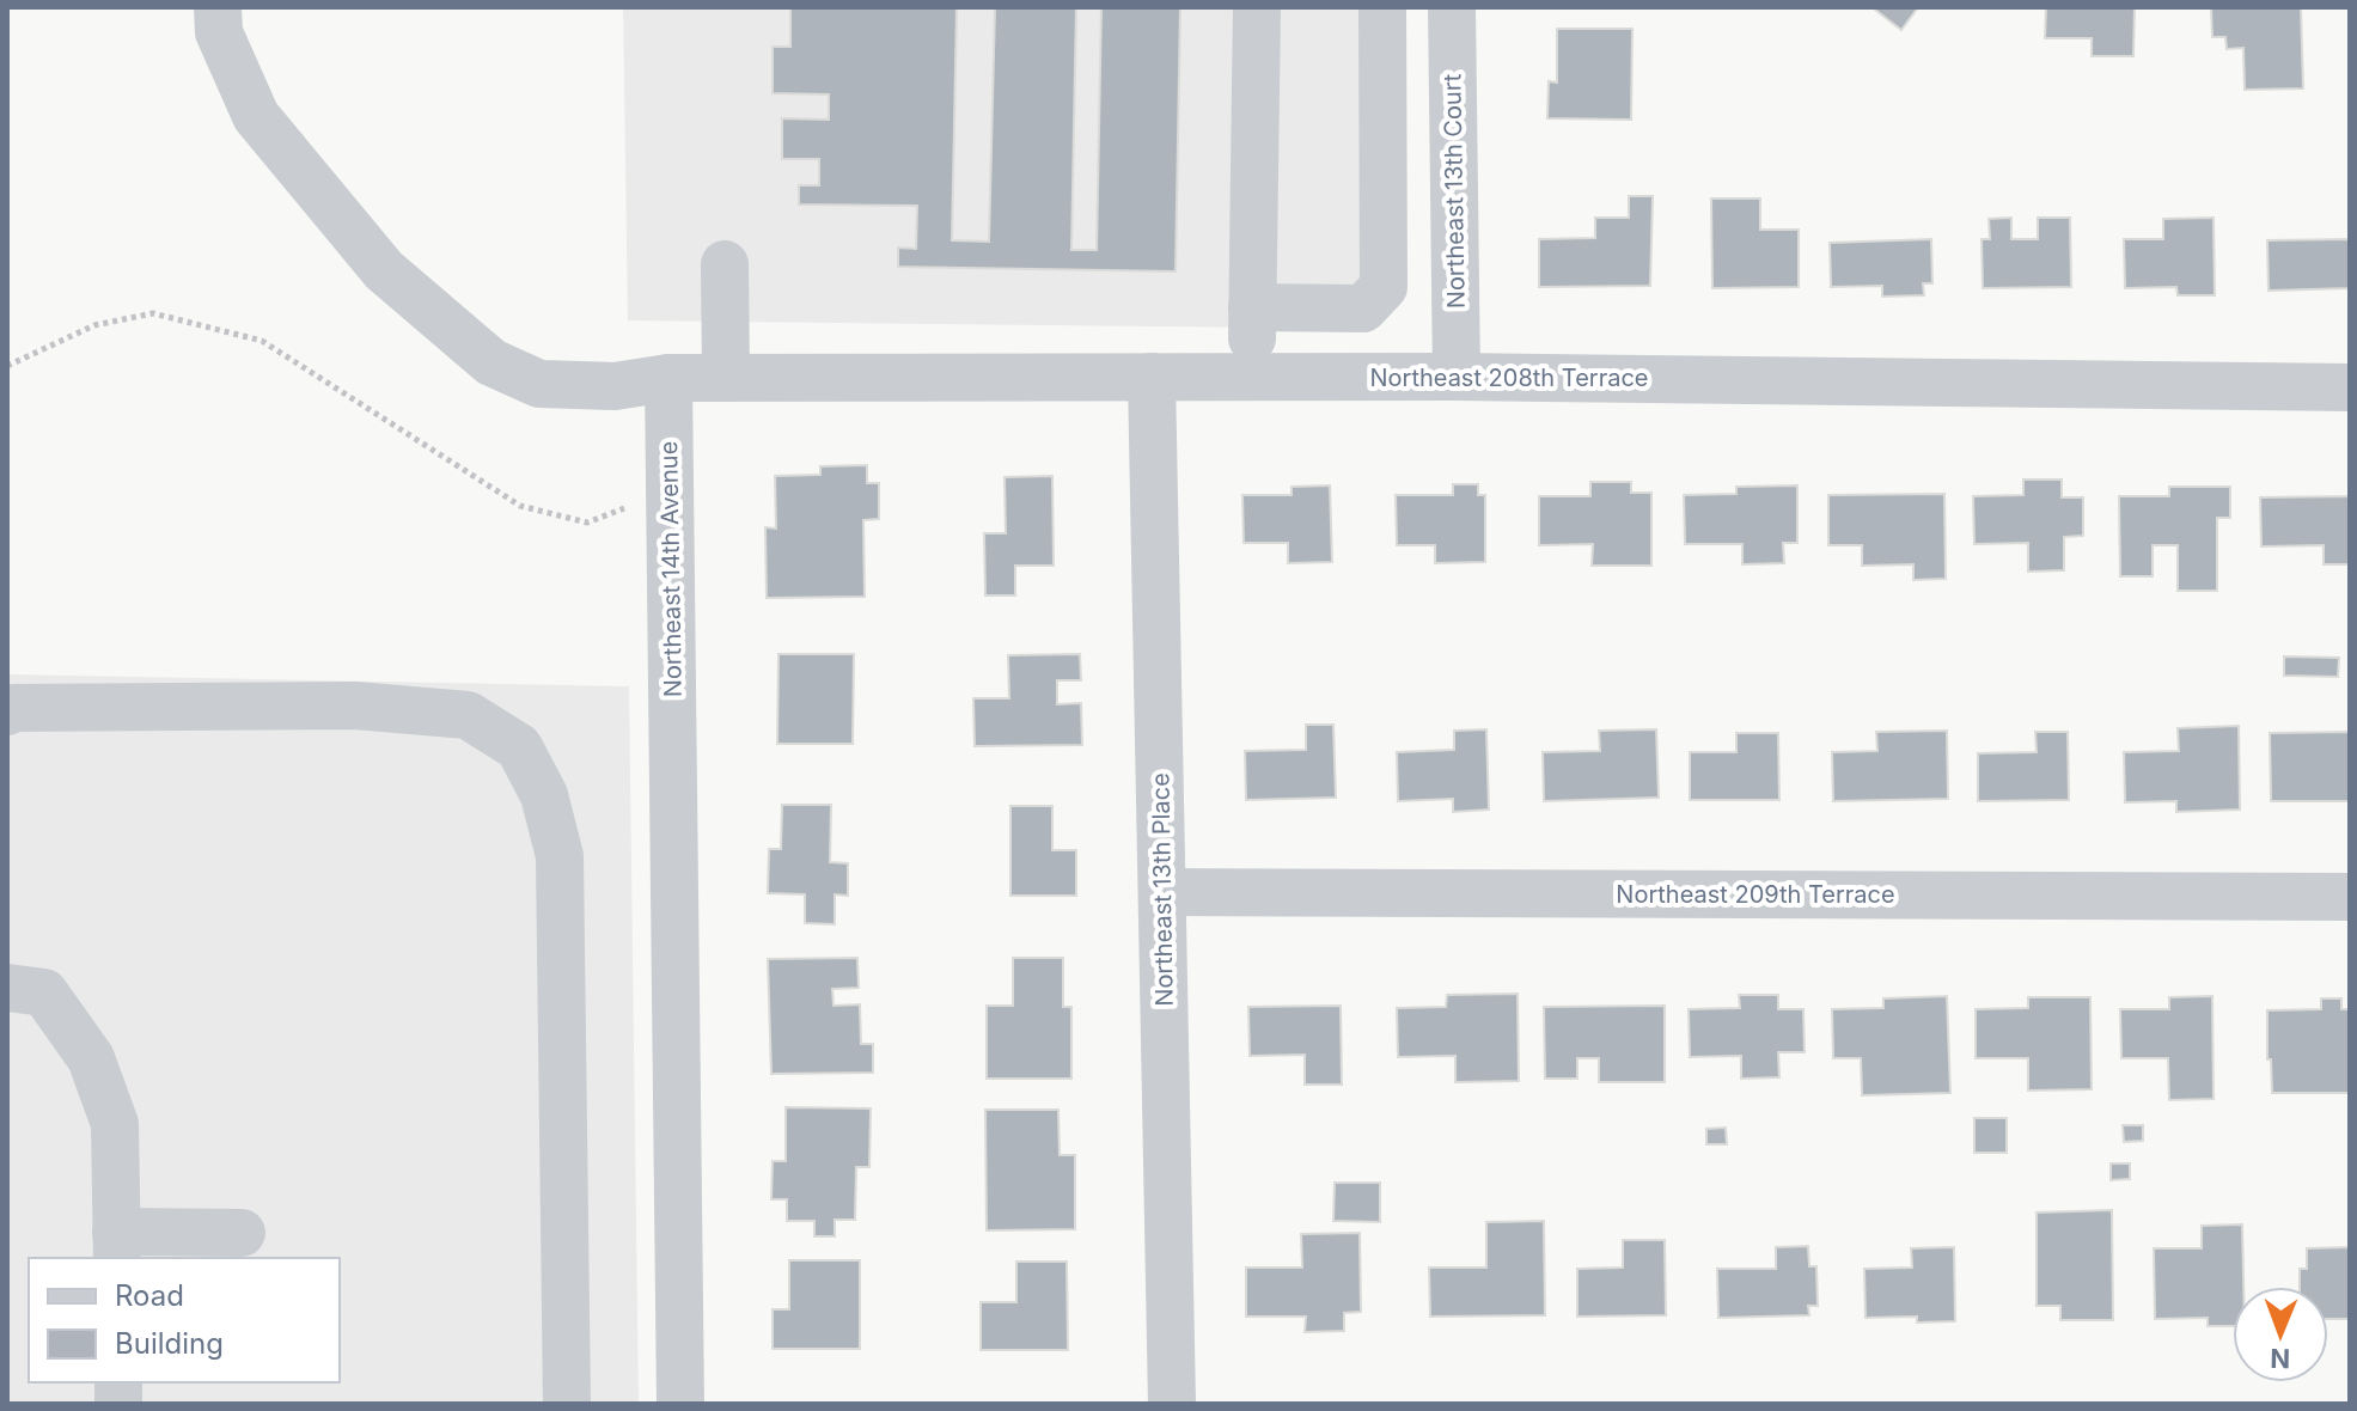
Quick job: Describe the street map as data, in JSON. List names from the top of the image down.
{
  "streets": {
    "street": [
      "Northeast 13th Court",
      "Northeast 208th Terrace",
      "Northeast 14th Avenue",
      "Northeast 13th Place",
      "Northeast 209th Terrace"
    ]
  },
  "crossings": [
    ["Northeast 13th Court", "Northeast 208th Terrace"],
    ["Northeast 208th Terrace", "Northeast 14th Avenue"],
    ["Northeast 208th Terrace", "Northeast 13th Place"],
    ["Northeast 13th Place", "Northeast 209th Terrace"]
  ],
  "legend": ["Road", "Building"],
  "north": "bottom"
}
